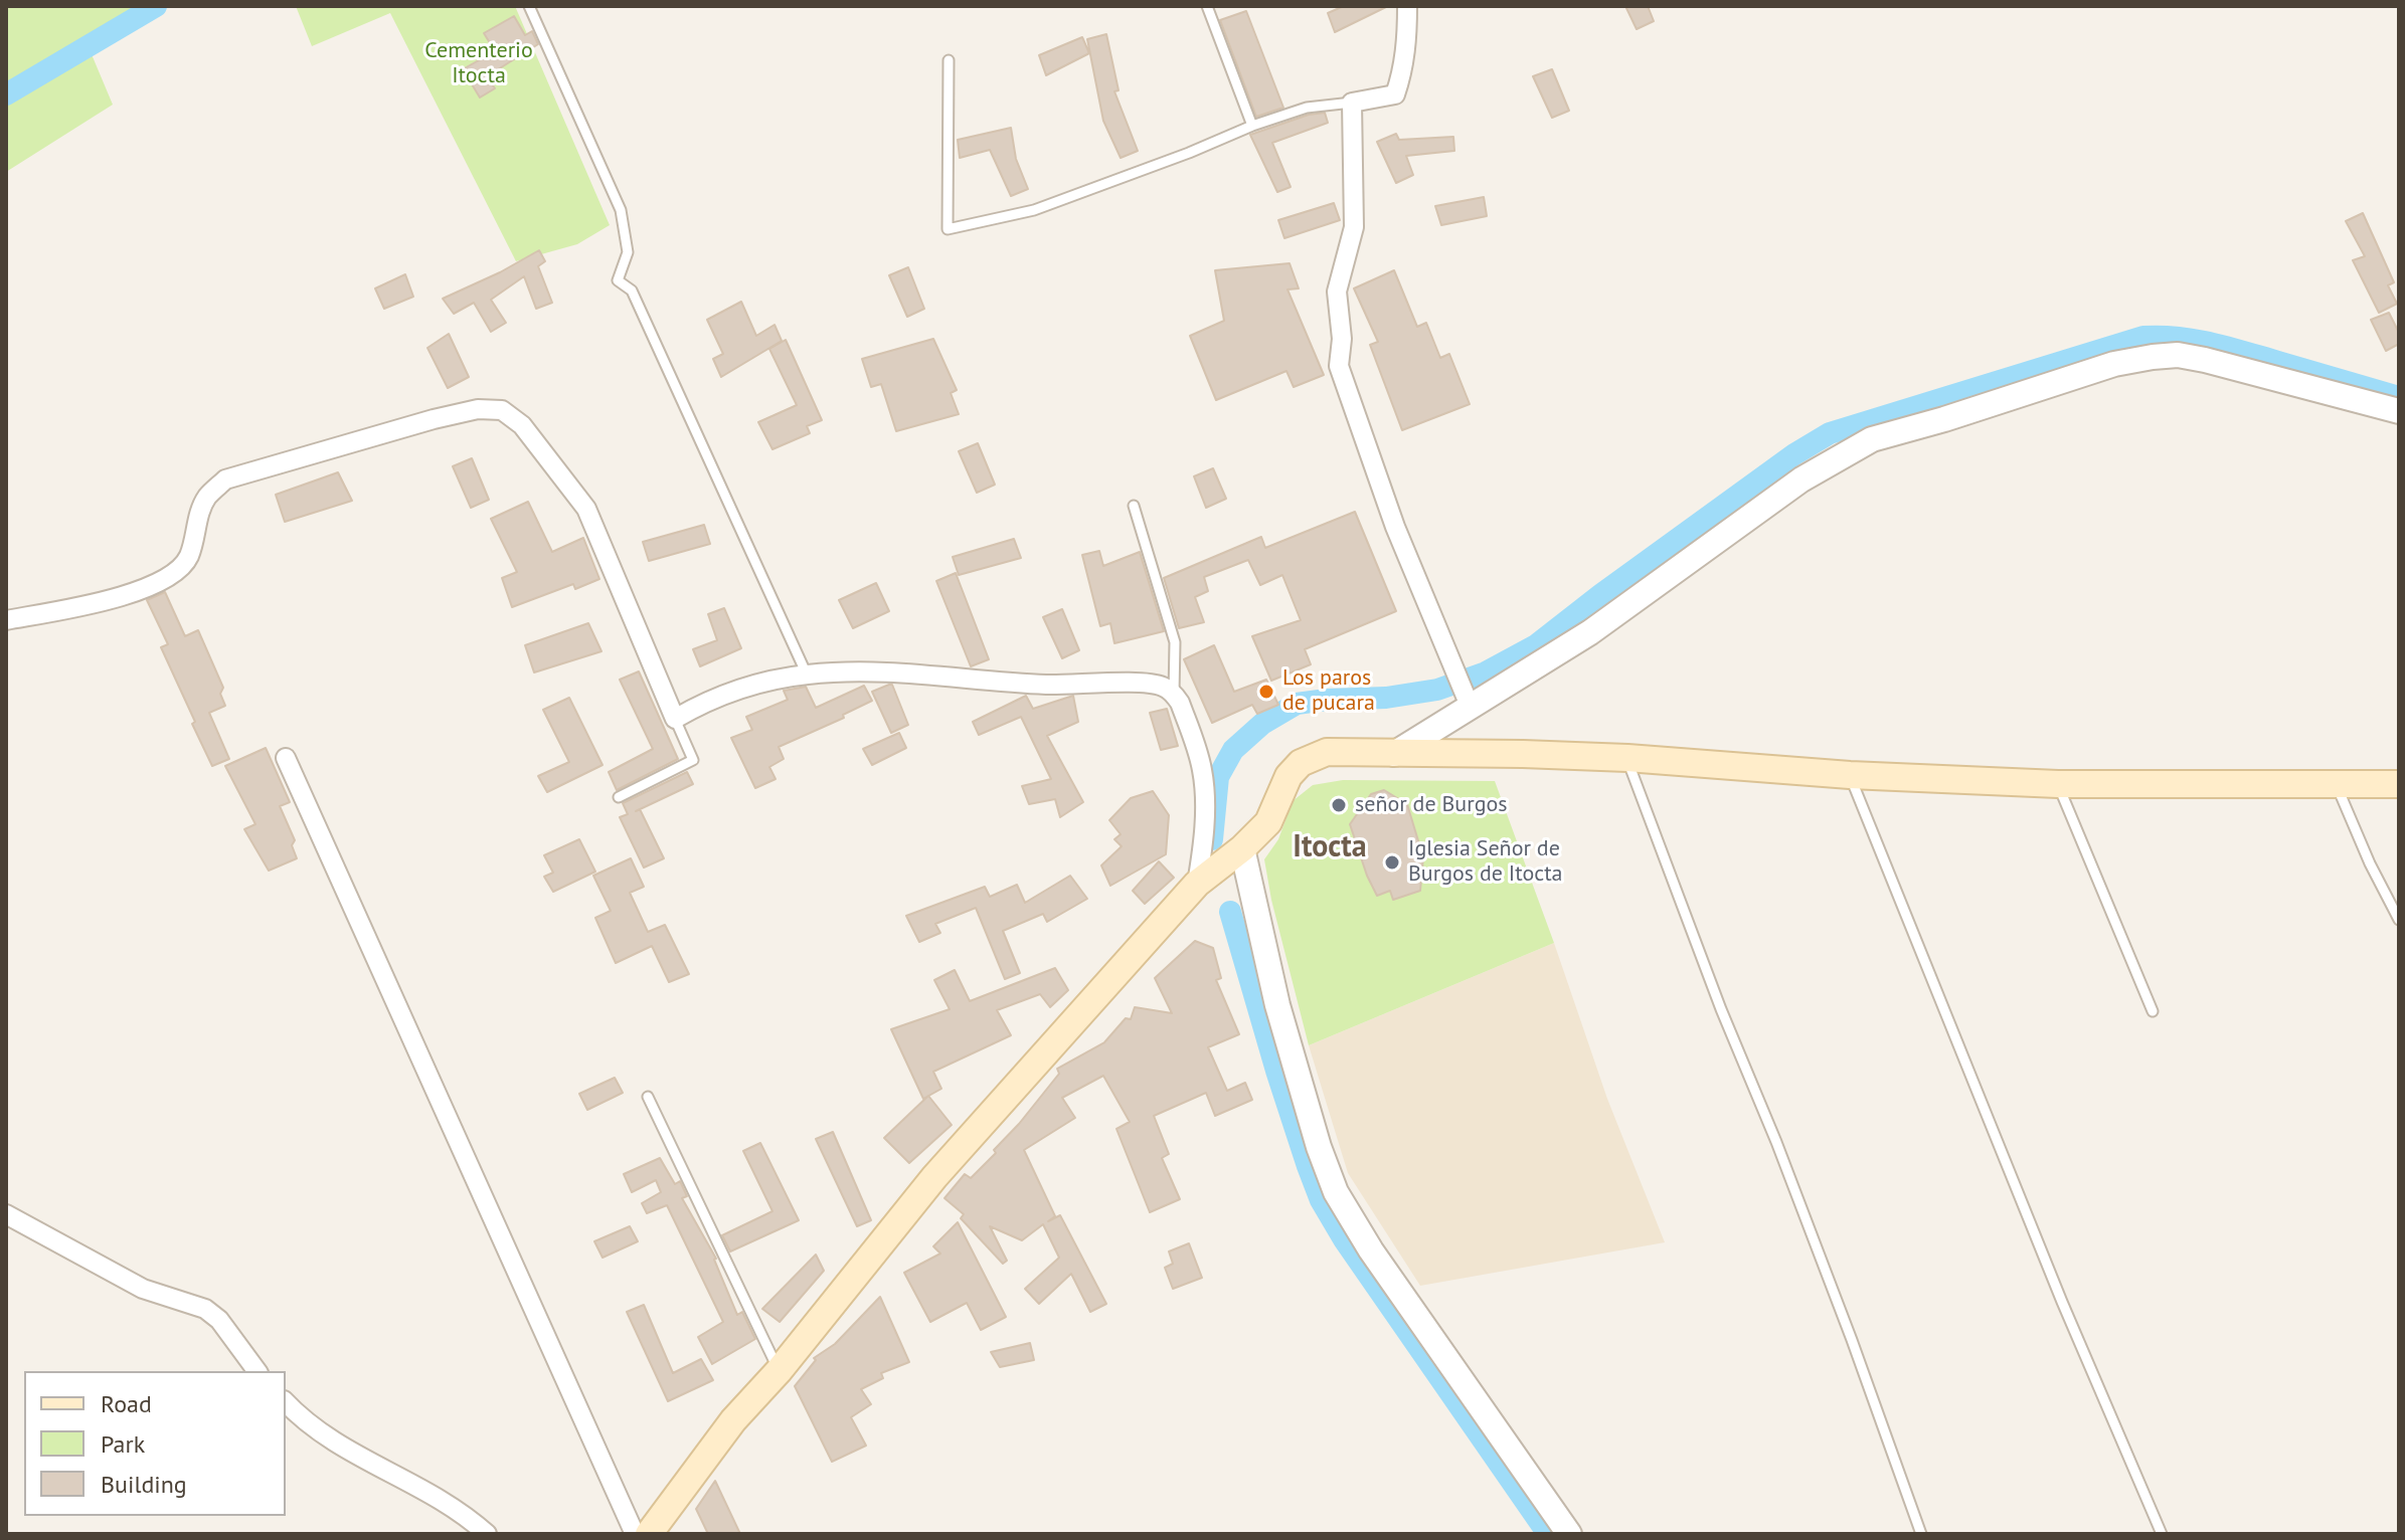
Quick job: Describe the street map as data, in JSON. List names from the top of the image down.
{
  "districts": ["Itocta"],
  "parks": ["Cementerio Itocta"],
  "places": ["Los paros de pucara", "señor de Burgos", "Iglesia Señor de Burgos de Itocta"],
  "legend": ["Road", "Park", "Building"]
}
